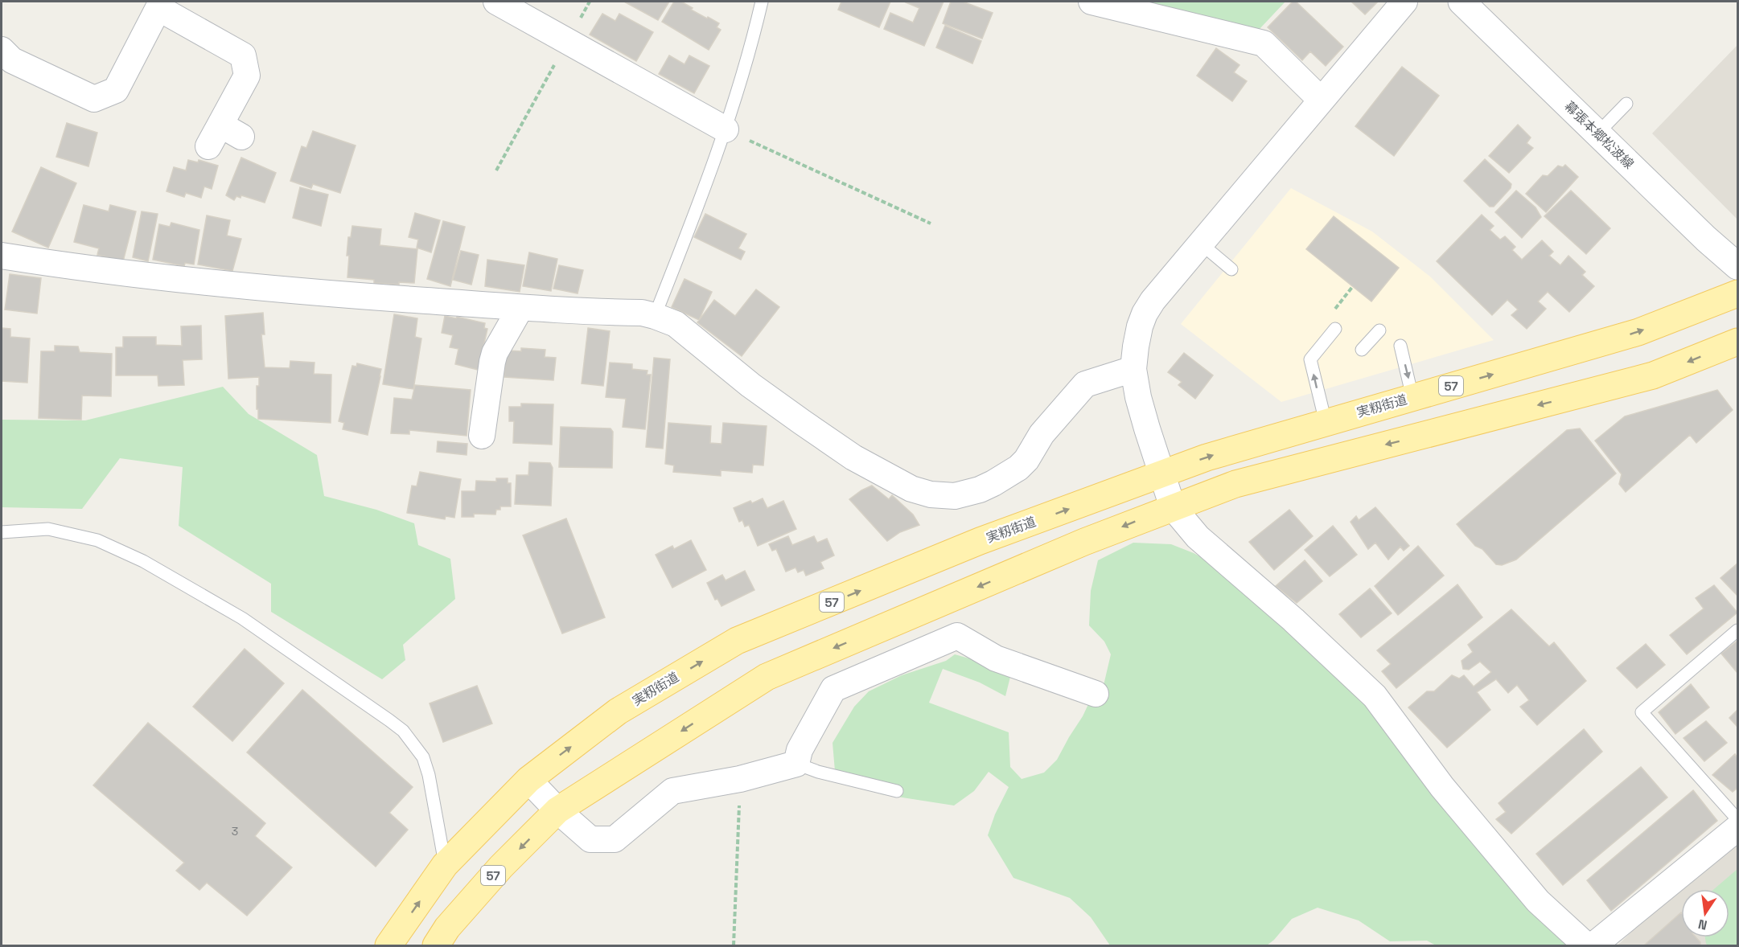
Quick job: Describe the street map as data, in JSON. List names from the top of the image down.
{
  "streets": {
    "main road": ["57", "実籾街道"],
    "street": ["幕張本郷松波線"]
  },
  "house_numbers": ["3"],
  "north": "bottom"
}
